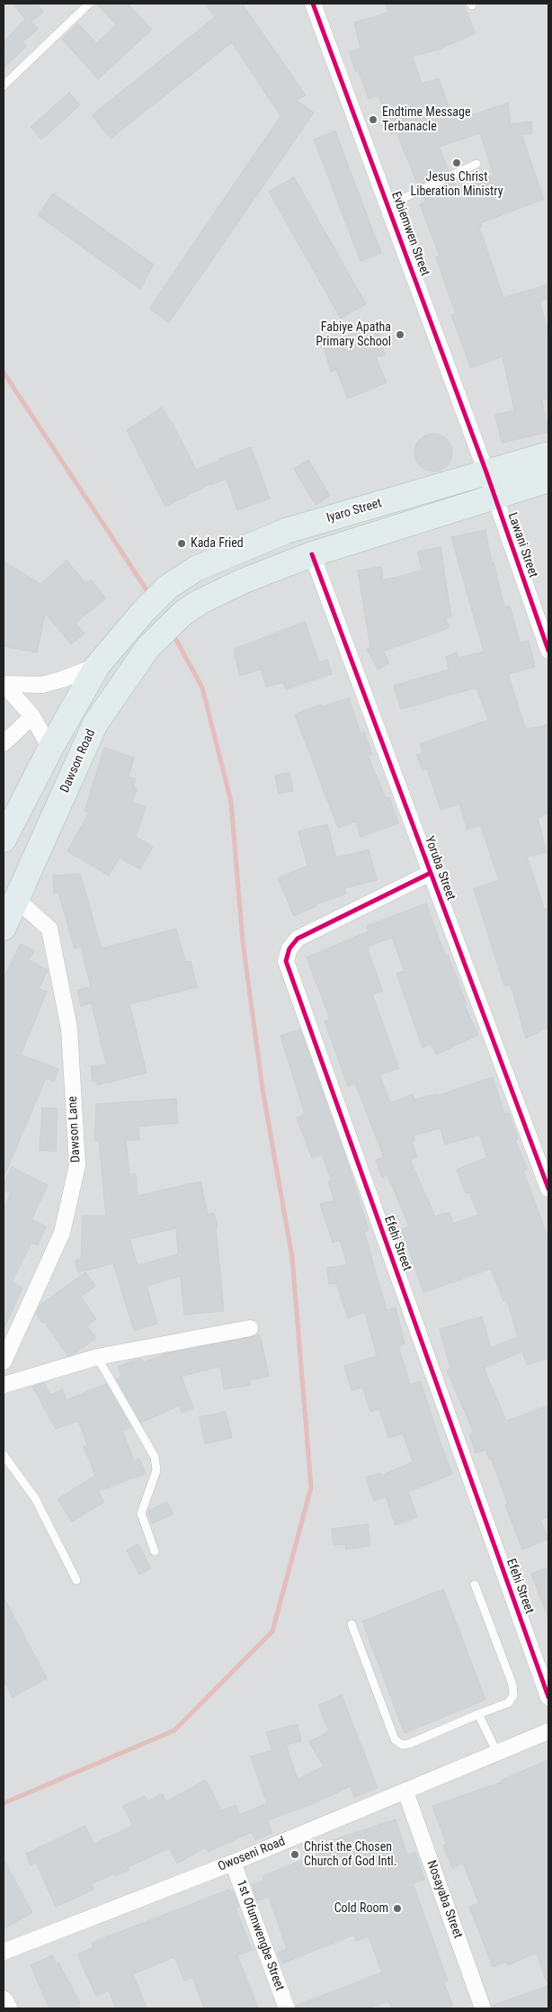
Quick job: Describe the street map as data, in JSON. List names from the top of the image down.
{
  "streets": {
    "highway": ["Iyaro Street", "Dawson Road"],
    "street": [
      "Evbiemwen Street",
      "Lawani Street",
      "Yoruba Street",
      "Dawson Lane",
      "Efehi Street",
      "Owoseni Road",
      "Nosayaba Street",
      "1st Ofumwengbe Street"
    ]
  },
  "crossings": [
    ["Evbiemwen Street", "Iyaro Street"],
    ["Evbiemwen Street", "Lawani Street"],
    ["Iyaro Street", "Lawani Street"],
    ["Dawson Road", "Yoruba Street"],
    ["Dawson Road", "Dawson Lane"],
    ["Yoruba Street", "Efehi Street"],
    ["Owoseni Road", "Nosayaba Street"],
    ["Owoseni Road", "1st Ofumwengbe Street"]
  ],
  "places": [
    "Endtime Message Terbanacle",
    "Jesus Christ Liberation Ministry",
    "Fabiye Apatha Primary School",
    "Kada Fried",
    "Christ the Chosen Church of God Intl.",
    "Cold Room"
  ]
}
